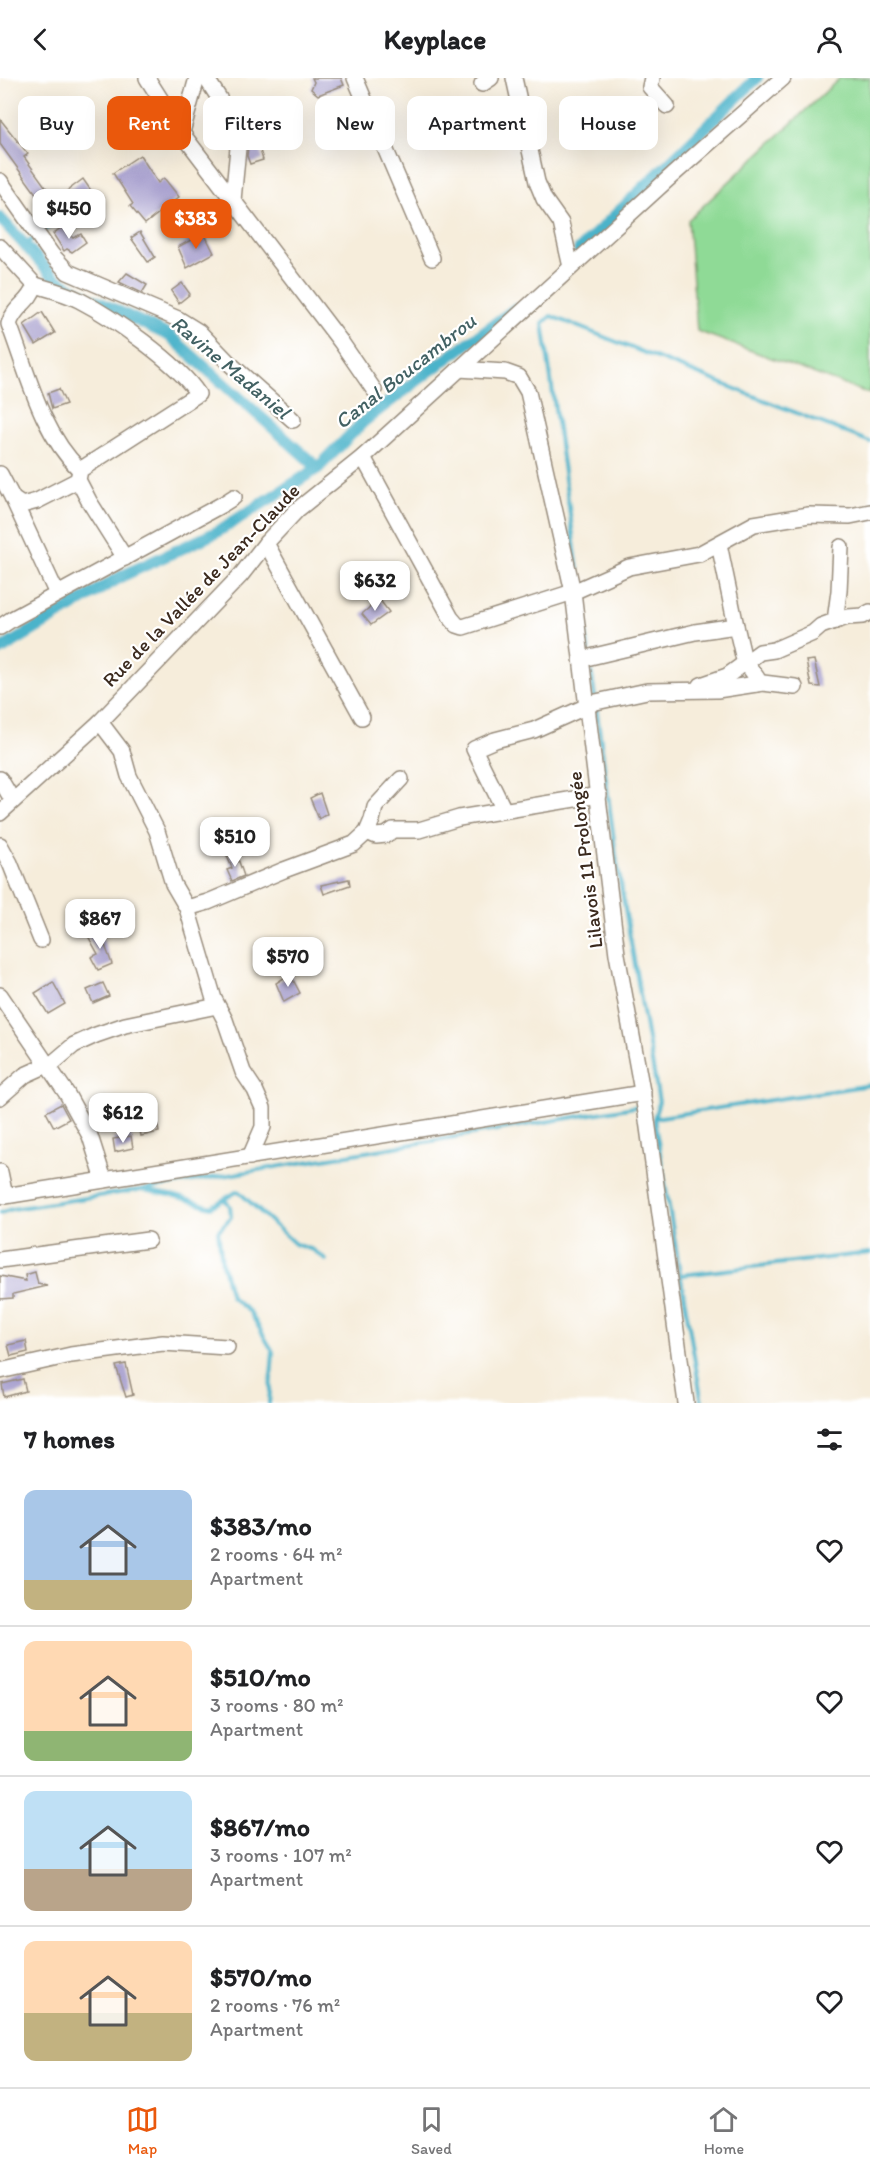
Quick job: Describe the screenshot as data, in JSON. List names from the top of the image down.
{
  "streets": {
    "street": ["Rue de la Vallée de Jean-Claude", "Lilavois 11 Prolongée"]
  },
  "crossings": [
    ["Rue de la Vallée de Jean-Claude", "Lilavois 11 Prolongée"]
  ],
  "water": ["Ravine Madaniel", "Canal Boucambrou"],
  "page": {
    "header": "Keyplace",
    "chip": [
      "Buy",
      "Rent",
      "Filters",
      "New",
      "Apartment",
      "House"
    ],
    "price": [
      "$450",
      "$383",
      "$632",
      "$510",
      "$867",
      "$570",
      "$612"
    ],
    "heading": "7 homes",
    "list": [
      {
        "name": "$383/mo",
        "note": "2 rooms · 64 m² · Apartment"
      },
      {
        "name": "$510/mo",
        "note": "3 rooms · 80 m² · Apartment"
      },
      {
        "name": "$867/mo",
        "note": "3 rooms · 107 m² · Apartment"
      },
      {
        "name": "$570/mo",
        "note": "2 rooms · 76 m² · Apartment"
      }
    ],
    "tabs": ["Map", "Saved", "Home"]
  }
}
